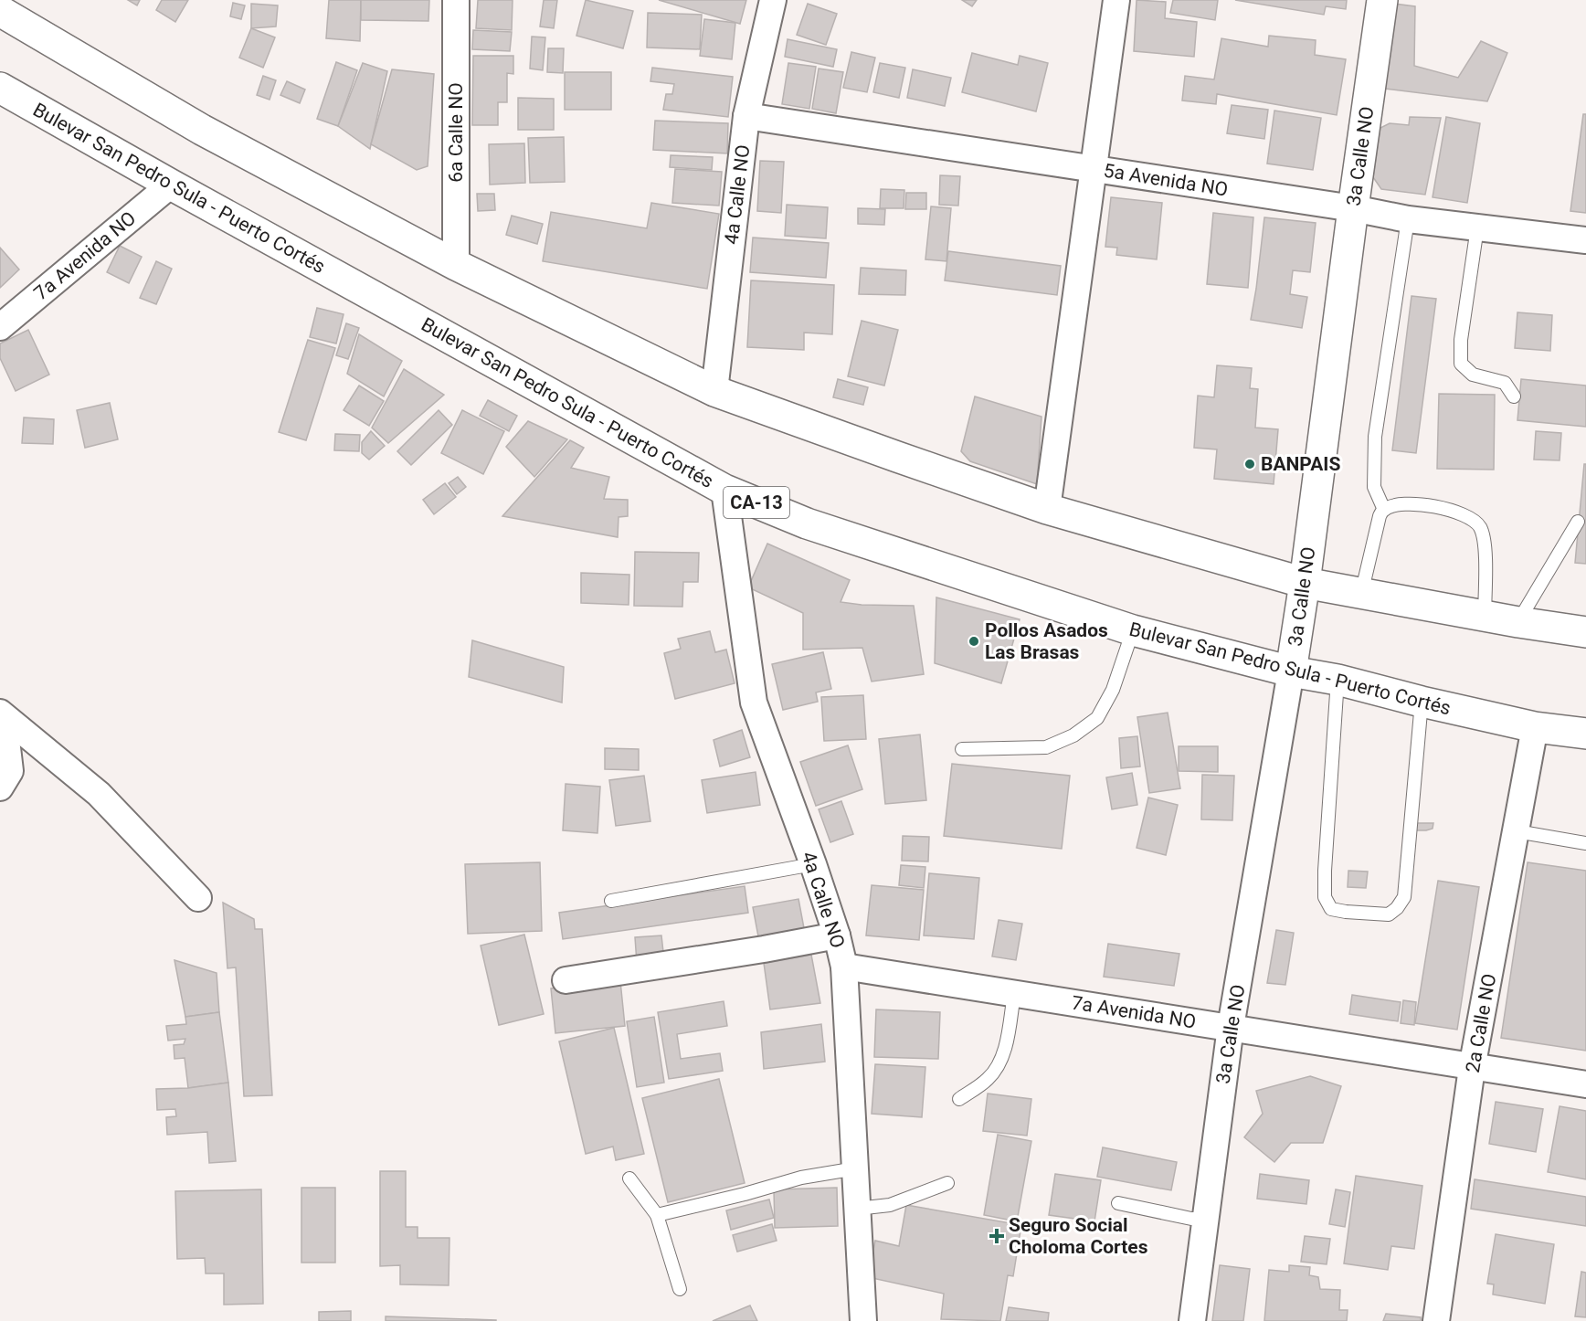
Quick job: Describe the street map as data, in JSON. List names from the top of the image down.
{
  "streets": {
    "main road": ["3a Calle NO", "Bulevar San Pedro Sula - Puerto Cortés", "CA-13"],
    "street": [
      "6a Calle NO",
      "5a Avenida NO",
      "4a Calle NO",
      "7a Avenida NO",
      "2a Calle NO"
    ]
  },
  "crossings": [
    ["3a Calle NO", "5a Avenida NO"],
    ["3a Calle NO", "Bulevar San Pedro Sula - Puerto Cortés"],
    ["3a Calle NO", "7a Avenida NO"],
    ["5a Avenida NO", "4a Calle NO"],
    ["Bulevar San Pedro Sula - Puerto Cortés", "4a Calle NO"],
    ["Bulevar San Pedro Sula - Puerto Cortés", "7a Avenida NO"],
    ["Bulevar San Pedro Sula - Puerto Cortés", "2a Calle NO"],
    ["4a Calle NO", "7a Avenida NO"],
    ["7a Avenida NO", "2a Calle NO"]
  ],
  "places": {
    "other": ["BANPAIS", "Pollos Asados Las Brasas"],
    "health": ["Seguro Social Choloma Cortes"]
  }
}
